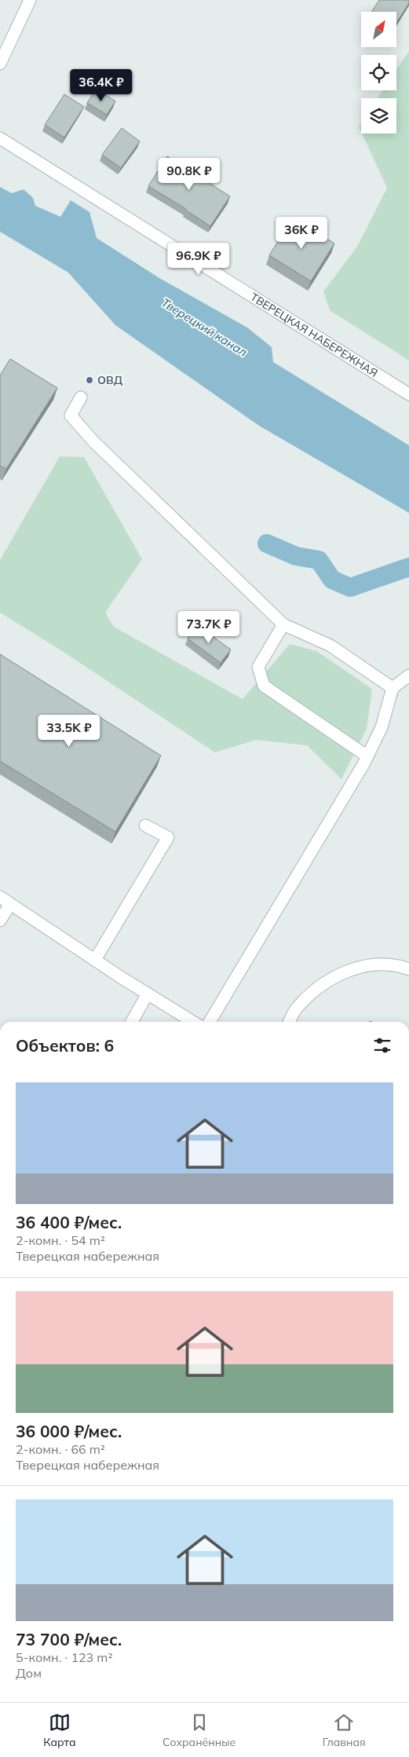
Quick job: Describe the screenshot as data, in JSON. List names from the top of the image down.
{
  "streets": {
    "street": ["ТВЕРЕЦКАЯ НАБЕРЕЖНАЯ"]
  },
  "water": ["Тверецкий канал"],
  "places": ["ОВД"],
  "north": "top right",
  "page": {
    "price": [
      "36.4K ₽",
      "90.8K ₽",
      "36K ₽",
      "96.9K ₽",
      "73.7K ₽",
      "33.5K ₽"
    ],
    "heading": "Объектов: 6",
    "list": [
      {
        "name": "36 400 ₽/мес.",
        "note": "2-комн. · 54 m² · Тверецкая набережная"
      },
      {
        "name": "36 000 ₽/мес.",
        "note": "2-комн. · 66 m² · Тверецкая набережная"
      },
      {
        "name": "73 700 ₽/мес.",
        "note": "5-комн. · 123 m² · Дом"
      }
    ],
    "tabs": ["Карта", "Сохранённые", "Главная"]
  }
}
